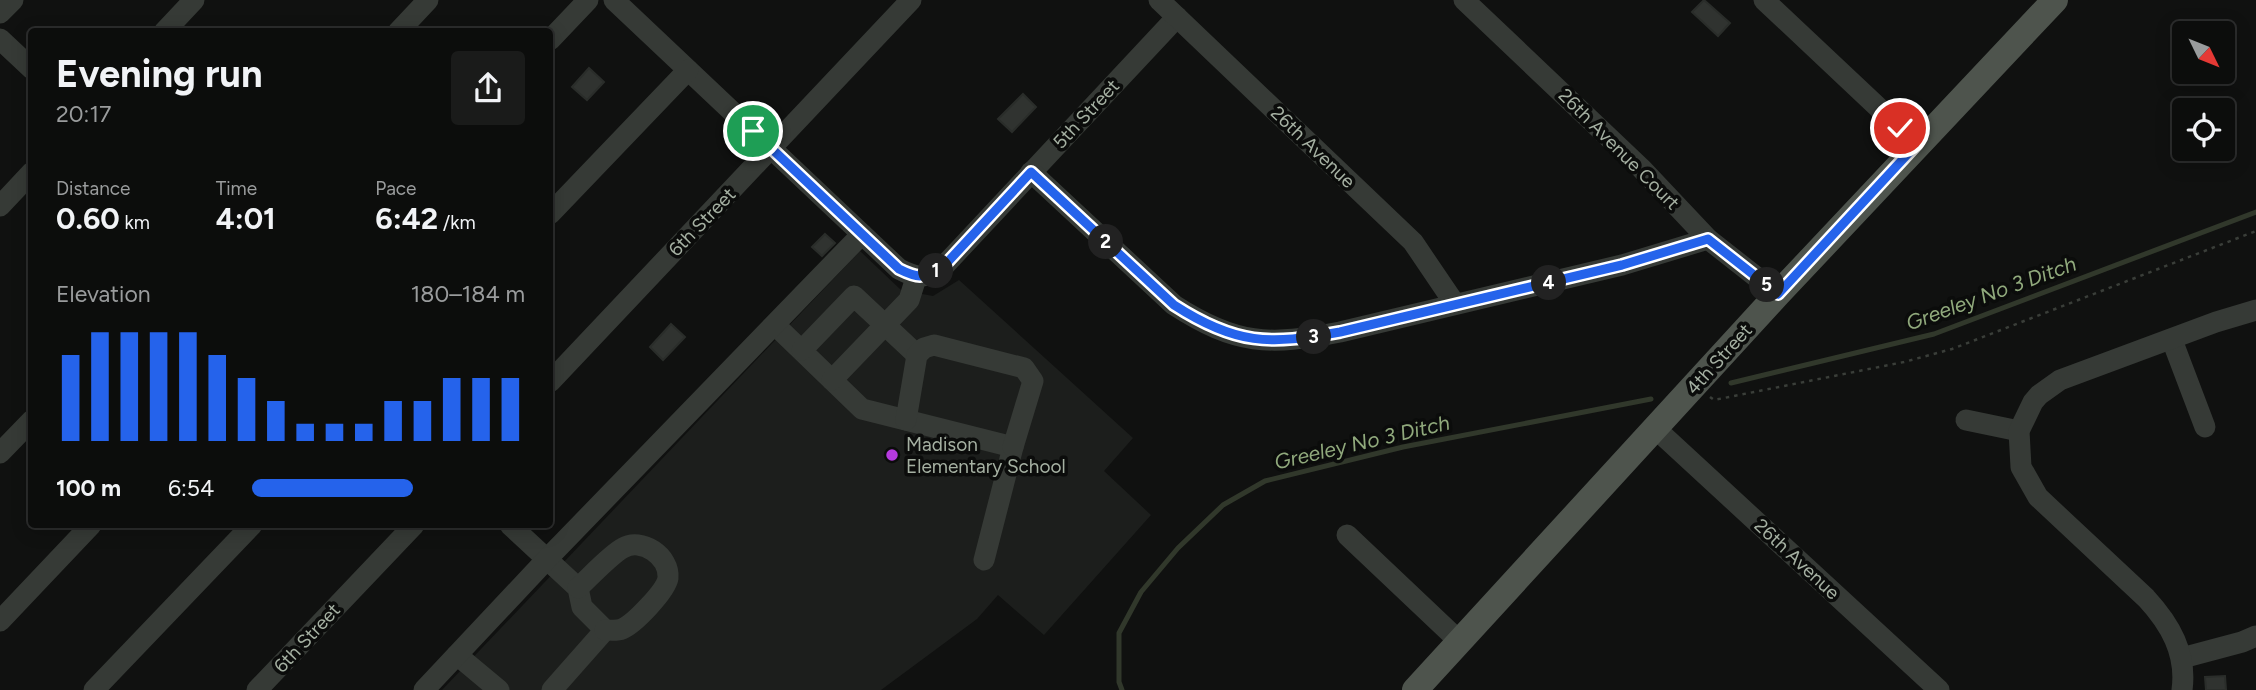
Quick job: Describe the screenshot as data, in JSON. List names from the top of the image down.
{
  "streets": {
    "main road": ["4th Street"],
    "street": [
      "5th Street",
      "26th Avenue",
      "26th Avenue Court",
      "6th Street"
    ]
  },
  "crossings": [
    ["5th Street", "26th Avenue"],
    ["26th Avenue", "4th Street"],
    ["26th Avenue Court", "4th Street"]
  ],
  "water": ["Greeley No 3 Ditch"],
  "places": ["Madison Elementary School"],
  "north": "bottom right",
  "page": {
    "heading": ["Evening run", "20:17"],
    "stats": [
      ["Distance", "0.60 km"],
      ["Time", "4:01"],
      ["Pace", "6:42 /km"]
    ],
    "pins": [
      "2",
      "1",
      "4",
      "5",
      "3"
    ],
    "chart": ["Elevation", "180–184 m"],
    "list": [
      {
        "name": "100 m",
        "note": "6:54"
      }
    ]
  }
}
